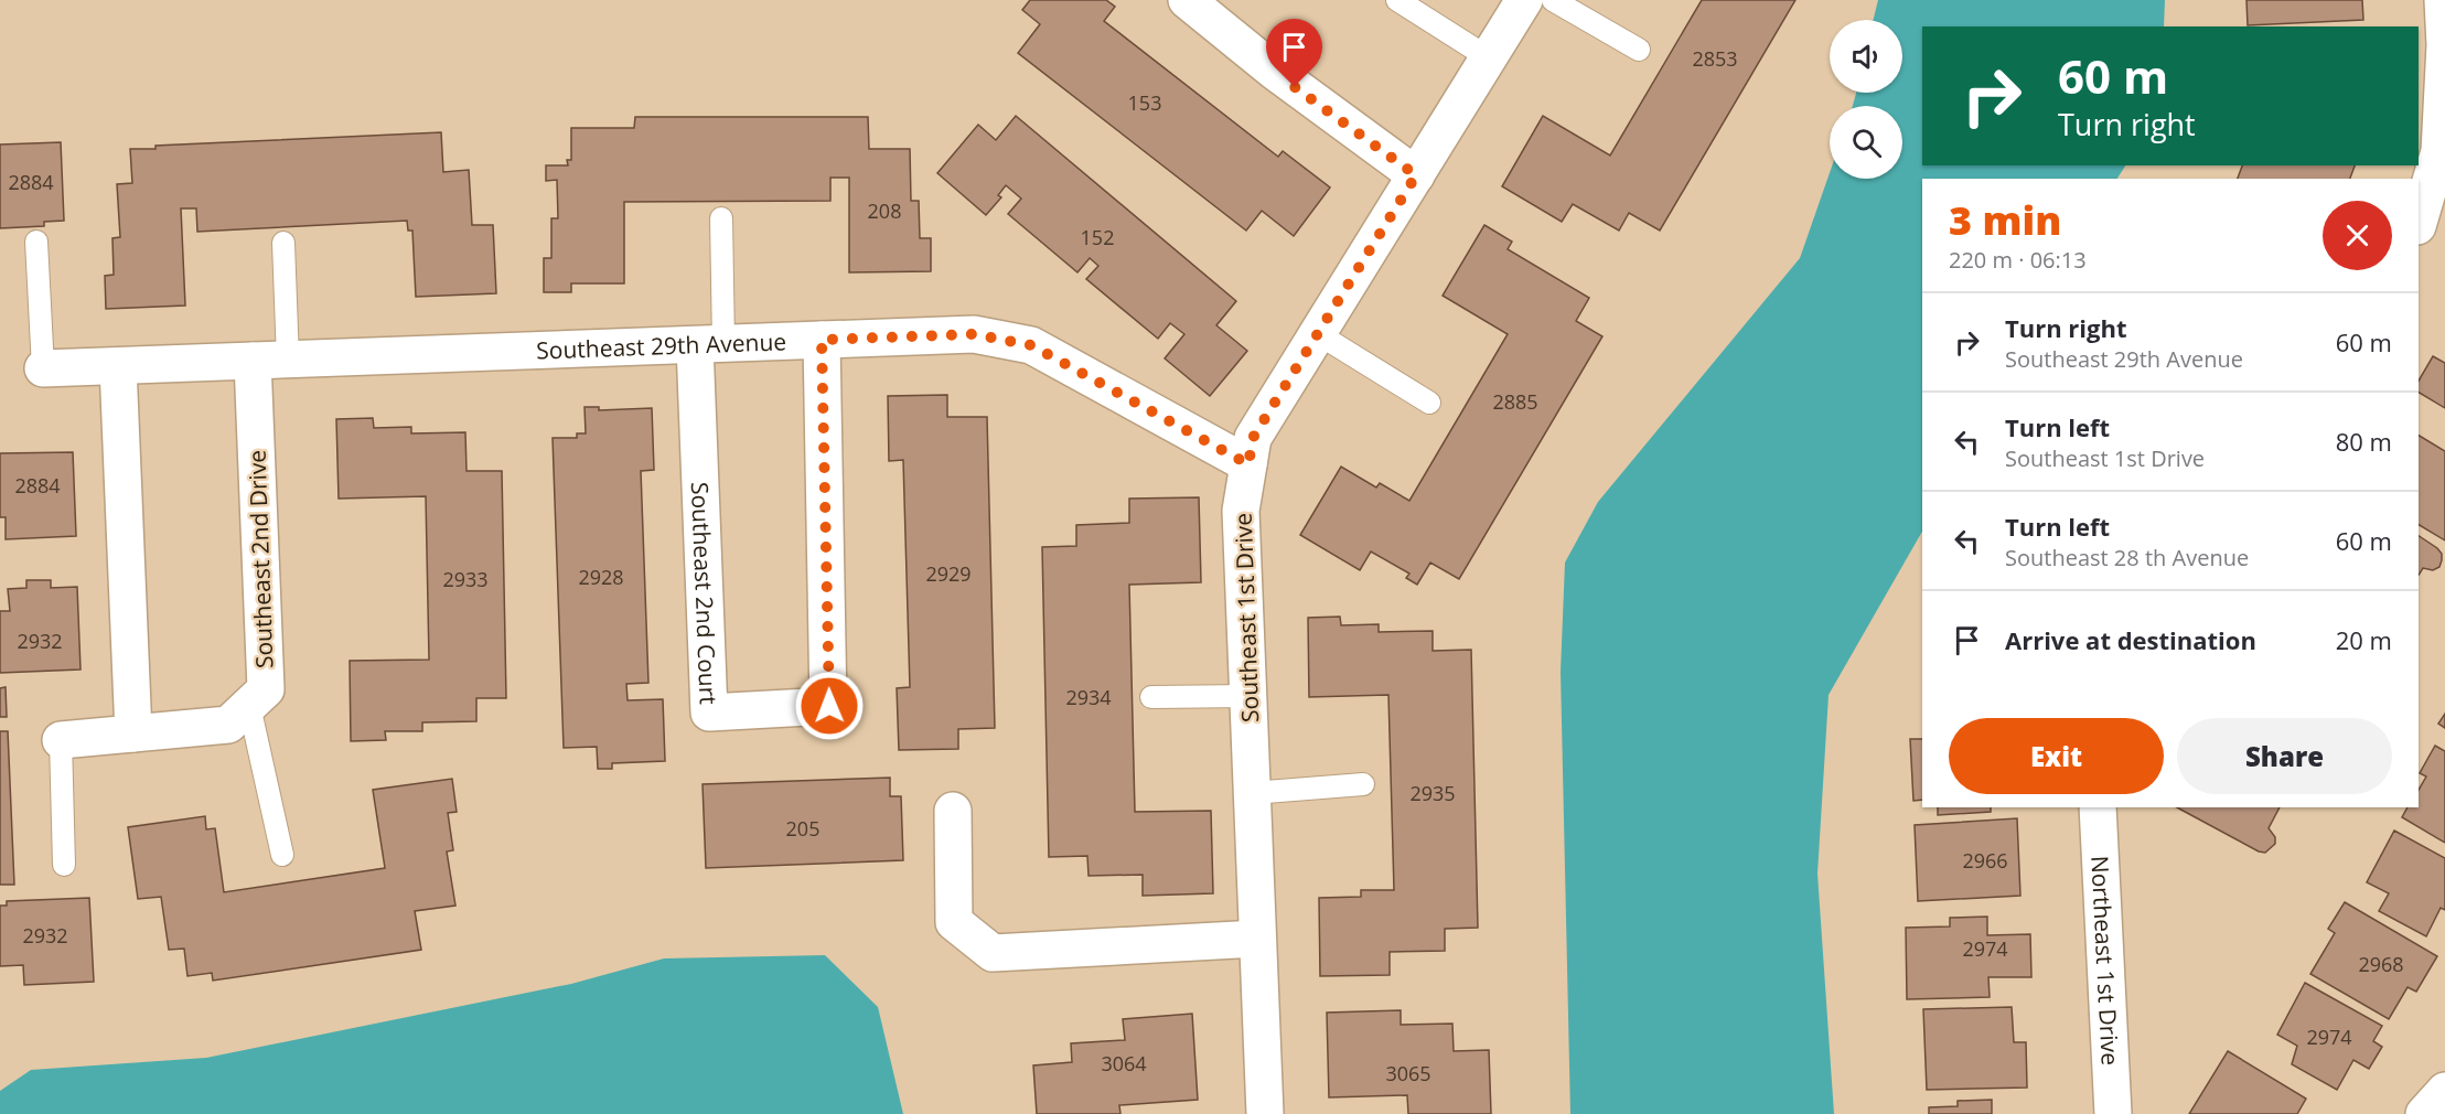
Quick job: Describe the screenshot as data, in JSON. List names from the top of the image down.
{
  "streets": {
    "street": [
      "Southeast 29th Avenue",
      "Southeast 2nd Drive",
      "Southeast 2nd Court",
      "Southeast 1st Drive",
      "Northeast 1st Drive"
    ]
  },
  "crossings": [
    ["Southeast 29th Avenue", "Southeast 2nd Drive"],
    ["Southeast 29th Avenue", "Southeast 2nd Court"],
    ["Southeast 29th Avenue", "Southeast 1st Drive"]
  ],
  "house_numbers": [
    "2853",
    "153",
    "2884",
    "208",
    "152",
    "2885",
    "2884",
    "2929",
    "2928",
    "2933",
    "2932",
    "2934",
    "2935",
    "205",
    "2966",
    "2932",
    "2974",
    "2968",
    "2974",
    "3064",
    "3065"
  ],
  "page": {
    "turn": ["60 m", "Turn right"],
    "heading": ["3 min", "220 m · 06:13"],
    "list": [
      {
        "name": "Turn right",
        "note": "Southeast 29th Avenue",
        "value": "60 m"
      },
      {
        "name": "Turn left",
        "note": "Southeast 1st Drive",
        "value": "80 m"
      },
      {
        "name": "Turn left",
        "note": "Southeast 28 th Avenue",
        "value": "60 m"
      },
      {
        "name": "Arrive at destination",
        "value": "20 m"
      }
    ],
    "buttons": ["Exit", "Share"]
  }
}
